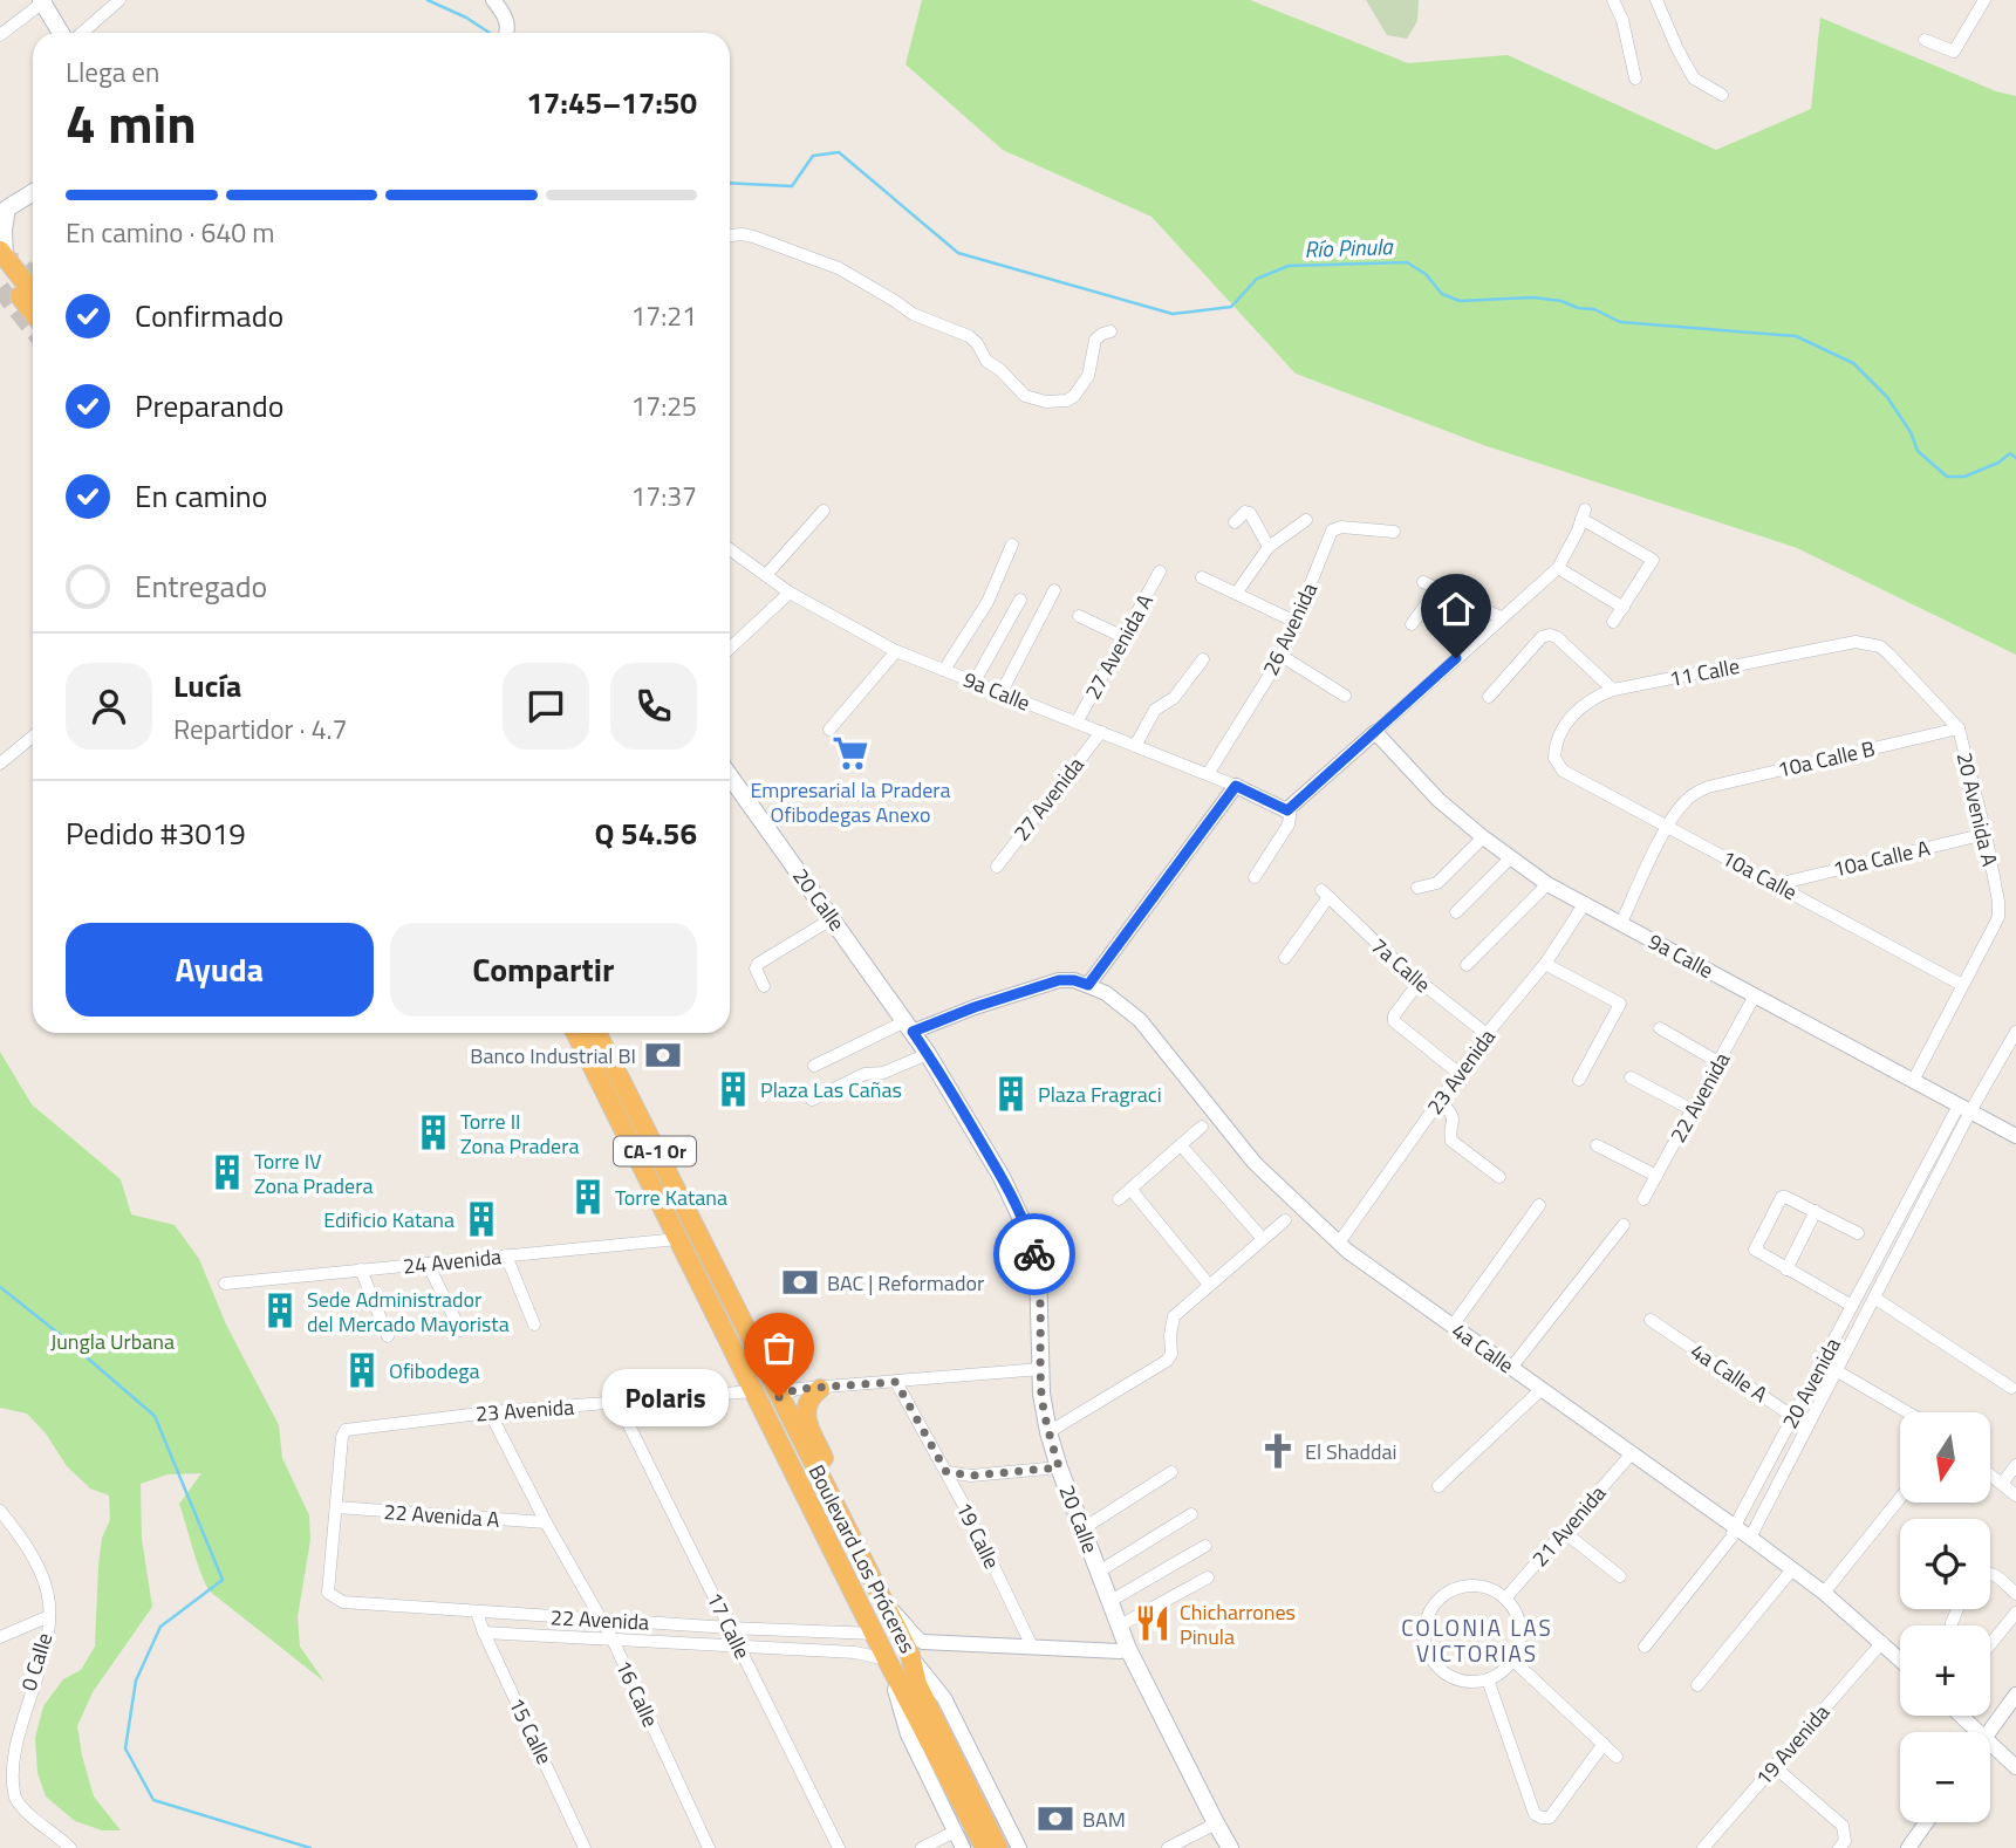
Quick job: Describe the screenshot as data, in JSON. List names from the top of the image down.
{
  "streets": {
    "highway": ["CA-1 Or", "Boulevard Los Próceres"],
    "main road": ["20 Calle"],
    "street": [
      "26 Avenida",
      "27 Avenida A",
      "11 Calle",
      "9a Calle",
      "10a Calle B",
      "27 Avenida",
      "20 Avenida A",
      "10a Calle A",
      "10a Calle",
      "7a Calle",
      "23 Avenida",
      "22 Avenida",
      "24 Avenida",
      "4a Calle",
      "4a Calle A",
      "20 Avenida",
      "22 Avenida A",
      "21 Avenida",
      "19 Calle",
      "17 Calle",
      "0 Calle",
      "16 Calle",
      "15 Calle",
      "19 Avenida"
    ]
  },
  "crossings": [
    ["26 Avenida", "9a Calle"],
    ["27 Avenida A", "9a Calle"],
    ["11 Calle", "20 Avenida A"],
    ["11 Calle", "10a Calle"],
    ["9a Calle", "27 Avenida"],
    ["9a Calle", "20 Avenida A"],
    ["9a Calle", "23 Avenida"],
    ["9a Calle", "22 Avenida"],
    ["9a Calle", "20 Avenida"],
    ["10a Calle B", "20 Avenida A"],
    ["10a Calle B", "10a Calle"],
    ["20 Avenida A", "10a Calle A"],
    ["20 Avenida A", "10a Calle"],
    ["10a Calle A", "10a Calle"],
    ["7a Calle", "23 Avenida"],
    ["23 Avenida", "22 Avenida"],
    ["23 Avenida", "4a Calle"],
    ["23 Avenida", "22 Avenida A"],
    ["23 Avenida", "Boulevard Los Próceres"],
    ["23 Avenida", "17 Calle"],
    ["23 Avenida", "16 Calle"],
    ["22 Avenida", "22 Avenida A"],
    ["22 Avenida", "Boulevard Los Próceres"],
    ["22 Avenida", "17 Calle"],
    ["22 Avenida", "16 Calle"],
    ["22 Avenida", "15 Calle"],
    ["24 Avenida", "Boulevard Los Próceres"],
    ["4a Calle", "20 Avenida"],
    ["4a Calle", "21 Avenida"],
    ["4a Calle", "19 Avenida"],
    ["4a Calle A", "20 Avenida"],
    ["22 Avenida A", "16 Calle"]
  ],
  "districts": ["COLONIA LAS VICTORIAS"],
  "water": ["Río Pinula"],
  "parks": ["Jungla Urbana"],
  "places": {
    "supermarket": ["Empresarial la Pradera Ofibodegas Anexo"],
    "bank": ["Banco Industrial BI", "BAC | Reformador", "BAM"],
    "building": [
      "Plaza Las Cañas",
      "Plaza Fragraci",
      "Torre II Zona Pradera",
      "Torre IV Zona Pradera",
      "Torre Katana",
      "Edificio Katana",
      "Sede Administrador del Mercado Mayorista",
      "Ofibodega"
    ],
    "other": ["Polaris"],
    "church": ["El Shaddai"],
    "restaurant": ["Chicharrones Pinula"]
  },
  "north": "bottom",
  "page": {
    "heading": ["4 min", "Llega en", "17:45–17:50"],
    "panel": [
      "Lucía",
      "Repartidor · 4.7",
      "Pedido #3019",
      "Q 54.56"
    ],
    "bar": "En camino · 640 m",
    "list": [
      ["Confirmado", "17:21"],
      ["Preparando", "17:25"],
      ["En camino", "17:37"],
      "Entregado"
    ],
    "buttons": ["Ayuda", "Compartir"],
    "bubble": "Polaris",
    "map_buttons": ["+", "−"]
  }
}
